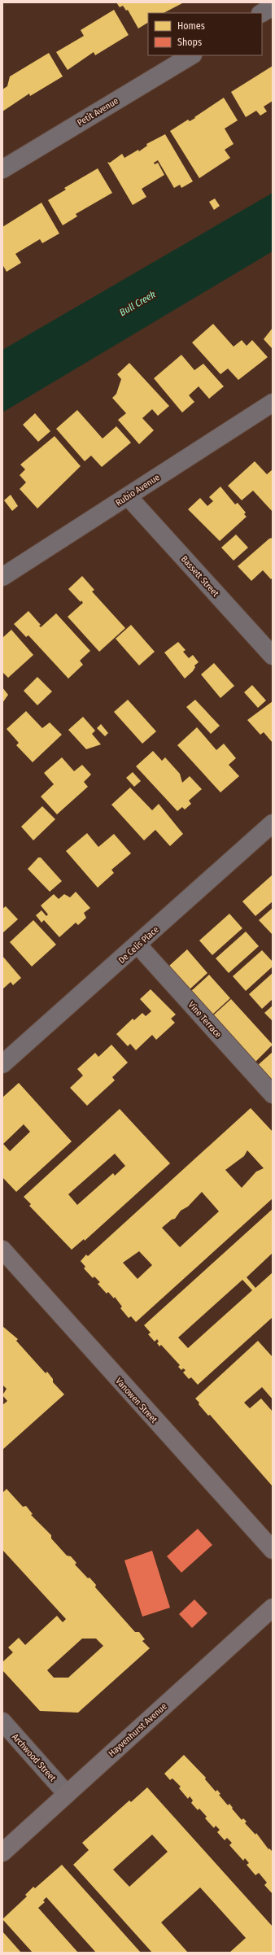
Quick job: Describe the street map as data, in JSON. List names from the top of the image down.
{
  "streets": {
    "main road": ["Vanowen Street", "Hayvenhurst Avenue"],
    "street": [
      "Petit Avenue",
      "Rubio Avenue",
      "Bassett Street",
      "De Celis Place",
      "Vine Terrace",
      "Archwood Street"
    ]
  },
  "crossings": [
    ["Rubio Avenue", "Bassett Street"],
    ["De Celis Place", "Vine Terrace"],
    ["Hayvenhurst Avenue", "Archwood Street"]
  ],
  "water": ["Bull Creek"],
  "legend": ["Homes", "Shops"]
}
